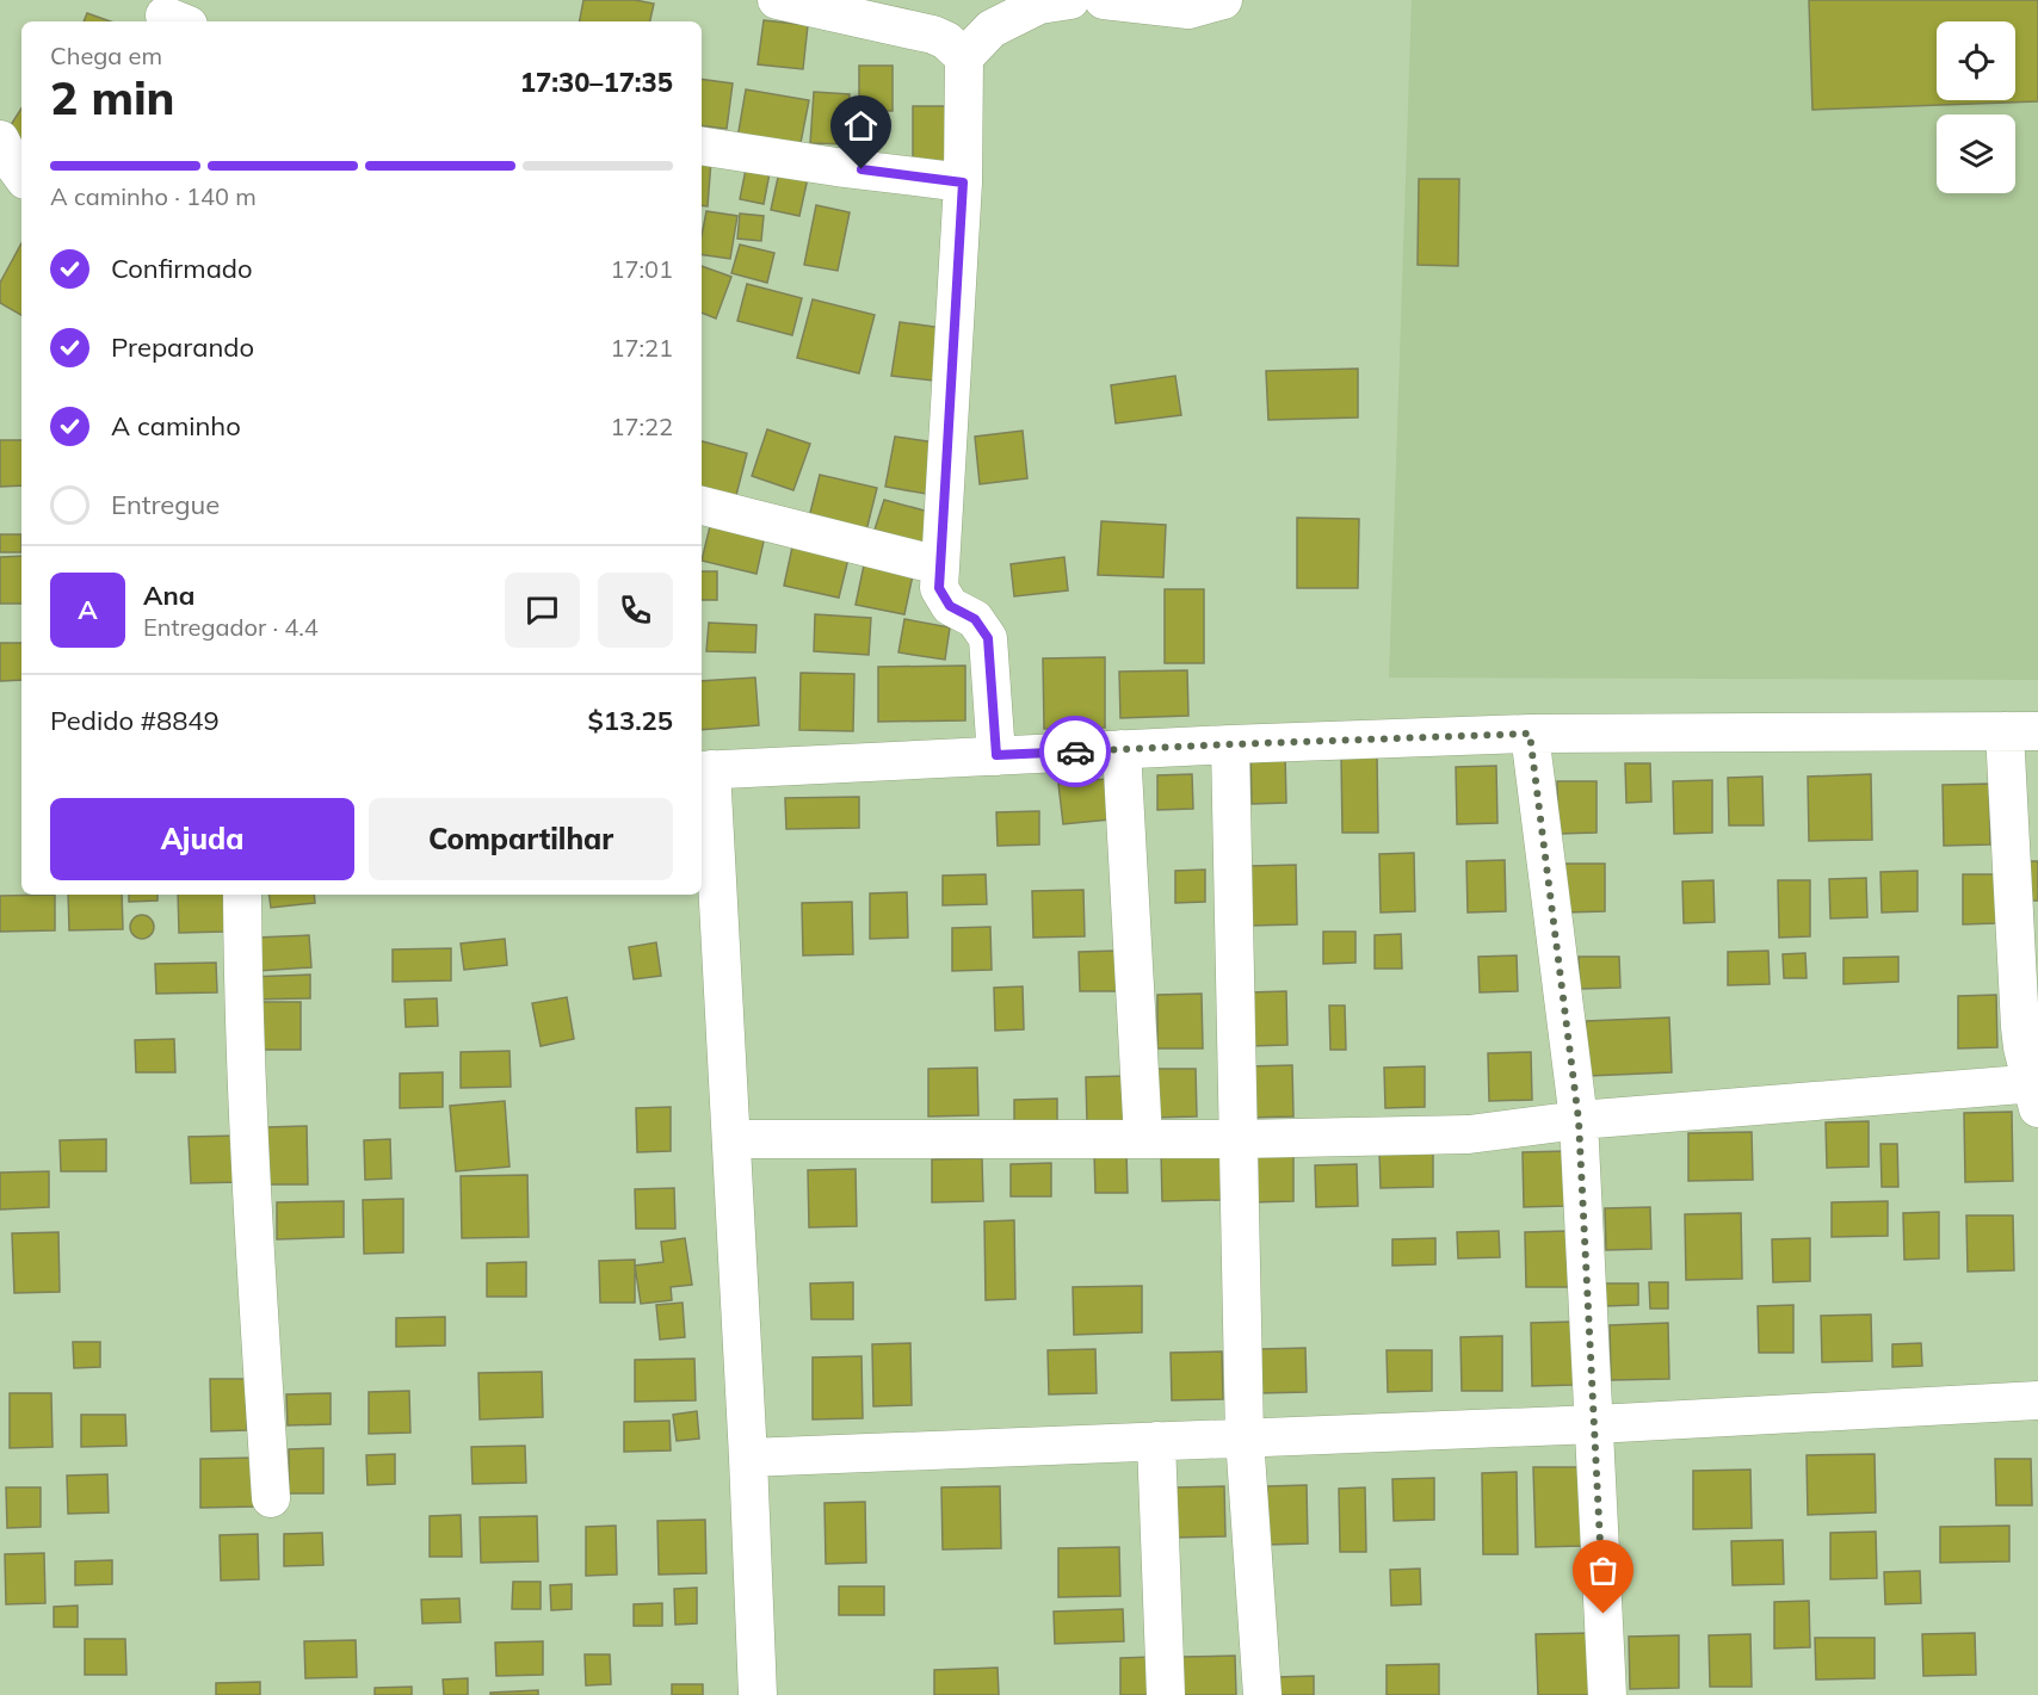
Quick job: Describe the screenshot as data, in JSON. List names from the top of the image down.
{
  "page": {
    "heading": ["2 min", "Chega em", "17:30–17:35"],
    "panel": [
      "Ana",
      "Entregador · 4.4",
      "Pedido #8849",
      "$13.25"
    ],
    "bar": "A caminho · 140 m",
    "list": [
      ["Confirmado", "17:01"],
      ["Preparando", "17:21"],
      ["A caminho", "17:22"],
      "Entregue"
    ],
    "round": "A",
    "buttons": ["Ajuda", "Compartilhar"]
  }
}
